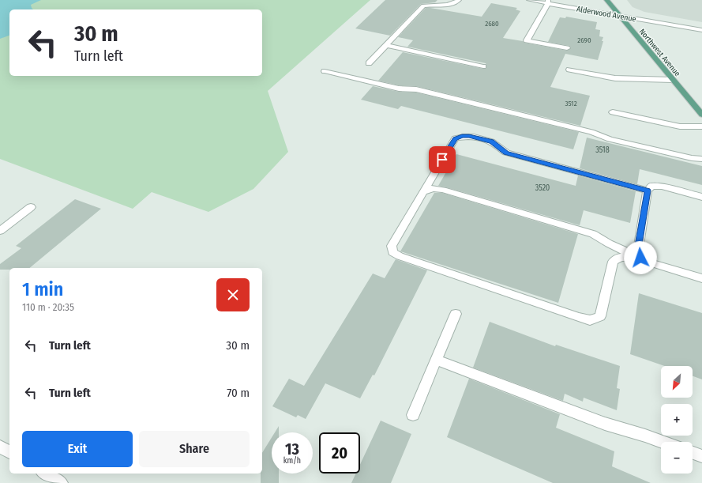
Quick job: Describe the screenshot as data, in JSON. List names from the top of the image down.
{
  "streets": {
    "main road": ["Northwest Avenue"],
    "street": ["Alderwood Avenue"]
  },
  "crossings": [
    ["Alderwood Avenue", "Northwest Avenue"]
  ],
  "house_numbers": [
    "2680",
    "2690",
    "3512",
    "3518",
    "3520"
  ],
  "north": "bottom left",
  "page": {
    "turn": ["30 m", "Turn left"],
    "heading": ["1 min", "110 m · 20:35"],
    "list": [
      {
        "name": "Turn left",
        "value": "30 m"
      },
      {
        "name": "Turn left",
        "value": "70 m"
      }
    ],
    "map_buttons": ["+", "−"],
    "buttons": ["Exit", "Share"],
    "speed": "13 km/h",
    "limit": "20"
  }
}
